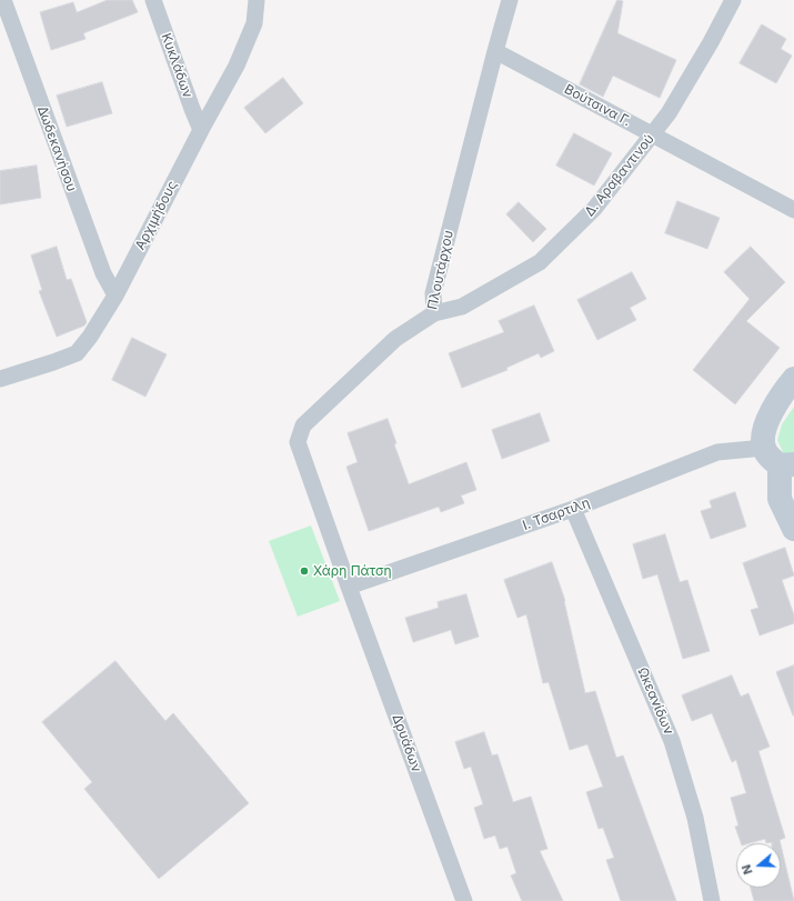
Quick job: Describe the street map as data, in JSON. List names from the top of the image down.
{
  "streets": {
    "street": [
      "Κυκλάδων",
      "Βούτσινα Γ.",
      "Δωδεκανήσου",
      "Δ. Αραβαντινού",
      "Αρχιμήδους",
      "Πλουτάρχου",
      "Ι. Τσαρτιλη",
      "Ωκεανίδων",
      "Δρυάδων"
    ]
  },
  "crossings": [
    ["Κυκλάδων", "Αρχιμήδους"],
    ["Βούτσινα Γ.", "Δ. Αραβαντινού"],
    ["Βούτσινα Γ.", "Πλουτάρχου"],
    ["Δωδεκανήσου", "Αρχιμήδους"],
    ["Δ. Αραβαντινού", "Πλουτάρχου"],
    ["Πλουτάρχου", "Ι. Τσαρτιλη"],
    ["Πλουτάρχου", "Δρυάδων"],
    ["Ι. Τσαρτιλη", "Ωκεανίδων"],
    ["Ι. Τσαρτιλη", "Δρυάδων"]
  ],
  "places": ["Χάρη Πάτση"],
  "north": "left"
}
